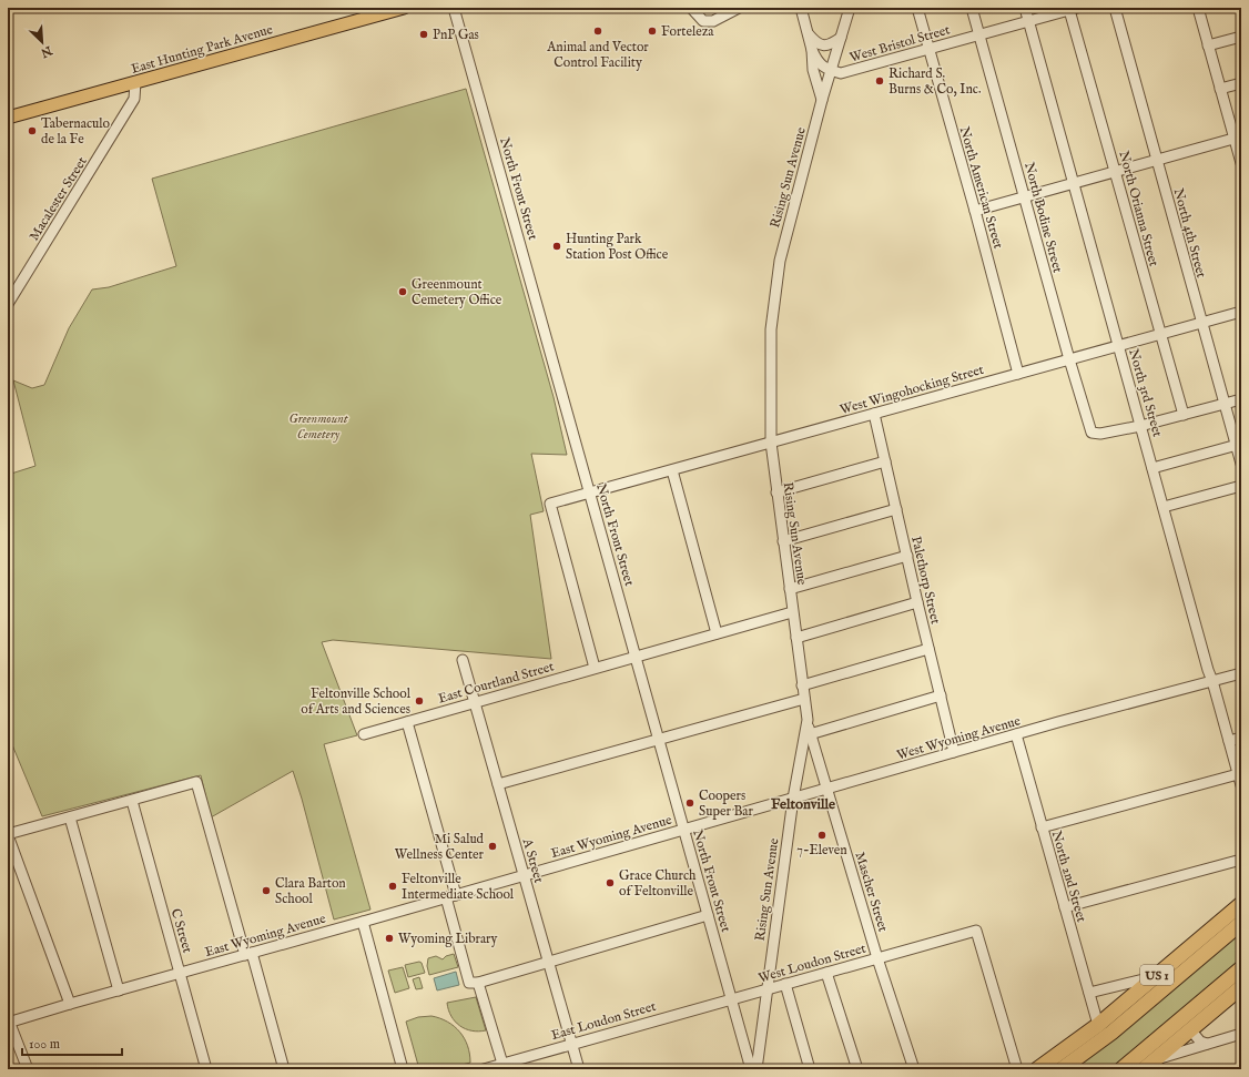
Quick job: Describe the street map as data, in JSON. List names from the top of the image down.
{
  "streets": {
    "highway": ["US 1"],
    "main road": ["East Hunting Park Avenue"],
    "street": [
      "West Bristol Street",
      "Rising Sun Avenue",
      "North American Street",
      "North Front Street",
      "Macalester Street",
      "North Orianna Street",
      "North Bodine Street",
      "North 4th Street",
      "West Wingohocking Street",
      "North 3rd Street",
      "Palethorp Street",
      "East Courtland Street",
      "West Wyoming Avenue",
      "East Wyoming Avenue",
      "A Street",
      "North 2nd Street",
      "Mascher Street",
      "C Street",
      "West Loudon Street",
      "East Loudon Street"
    ]
  },
  "crossings": [
    ["West Bristol Street", "Rising Sun Avenue"],
    ["West Bristol Street", "North American Street"],
    ["West Bristol Street", "North Orianna Street"],
    ["West Bristol Street", "North Bodine Street"],
    ["West Bristol Street", "North 3rd Street"],
    ["East Hunting Park Avenue", "Macalester Street"],
    ["Rising Sun Avenue", "West Wingohocking Street"],
    ["Rising Sun Avenue", "East Courtland Street"],
    ["Rising Sun Avenue", "West Wyoming Avenue"],
    ["Rising Sun Avenue", "Mascher Street"],
    ["Rising Sun Avenue", "West Loudon Street"],
    ["North American Street", "West Wingohocking Street"],
    ["North Front Street", "West Wingohocking Street"],
    ["North Front Street", "East Courtland Street"],
    ["North Front Street", "West Wyoming Avenue"],
    ["North Front Street", "East Wyoming Avenue"],
    ["North Front Street", "West Loudon Street"],
    ["North Front Street", "East Loudon Street"],
    ["North Orianna Street", "West Wingohocking Street"],
    ["North Bodine Street", "West Wingohocking Street"],
    ["North Bodine Street", "North 3rd Street"],
    ["North 4th Street", "West Wingohocking Street"],
    ["West Wingohocking Street", "North 3rd Street"],
    ["West Wingohocking Street", "Palethorp Street"],
    ["West Wingohocking Street", "East Courtland Street"],
    ["North 3rd Street", "West Wyoming Avenue"],
    ["Palethorp Street", "West Wyoming Avenue"],
    ["East Courtland Street", "A Street"],
    ["West Wyoming Avenue", "East Wyoming Avenue"],
    ["West Wyoming Avenue", "North 2nd Street"],
    ["West Wyoming Avenue", "Mascher Street"],
    ["East Wyoming Avenue", "A Street"],
    ["East Wyoming Avenue", "C Street"],
    ["A Street", "East Loudon Street"],
    ["North 2nd Street", "US 1"],
    ["Mascher Street", "West Loudon Street"],
    ["West Loudon Street", "East Loudon Street"]
  ],
  "districts": ["Feltonville"],
  "parks": ["Greenmount Cemetery"],
  "places": [
    "Animal and Vector Control Facility",
    "Forteleza",
    "PnP Gas",
    "Richard S. Burns & Co, Inc.",
    "Tabernaculo de la Fe",
    "Hunting Park Station Post Office",
    "Greenmount Cemetery Office",
    "Feltonville School of Arts and Sciences",
    "Coopers Super Bar",
    "7-Eleven",
    "Mi Salud Wellness Center",
    "Grace Church of Feltonville",
    "Feltonville Intermediate School",
    "Clara Barton School",
    "Wyoming Library"
  ],
  "scale_bar": "100 m",
  "north": "bottom right"
}
